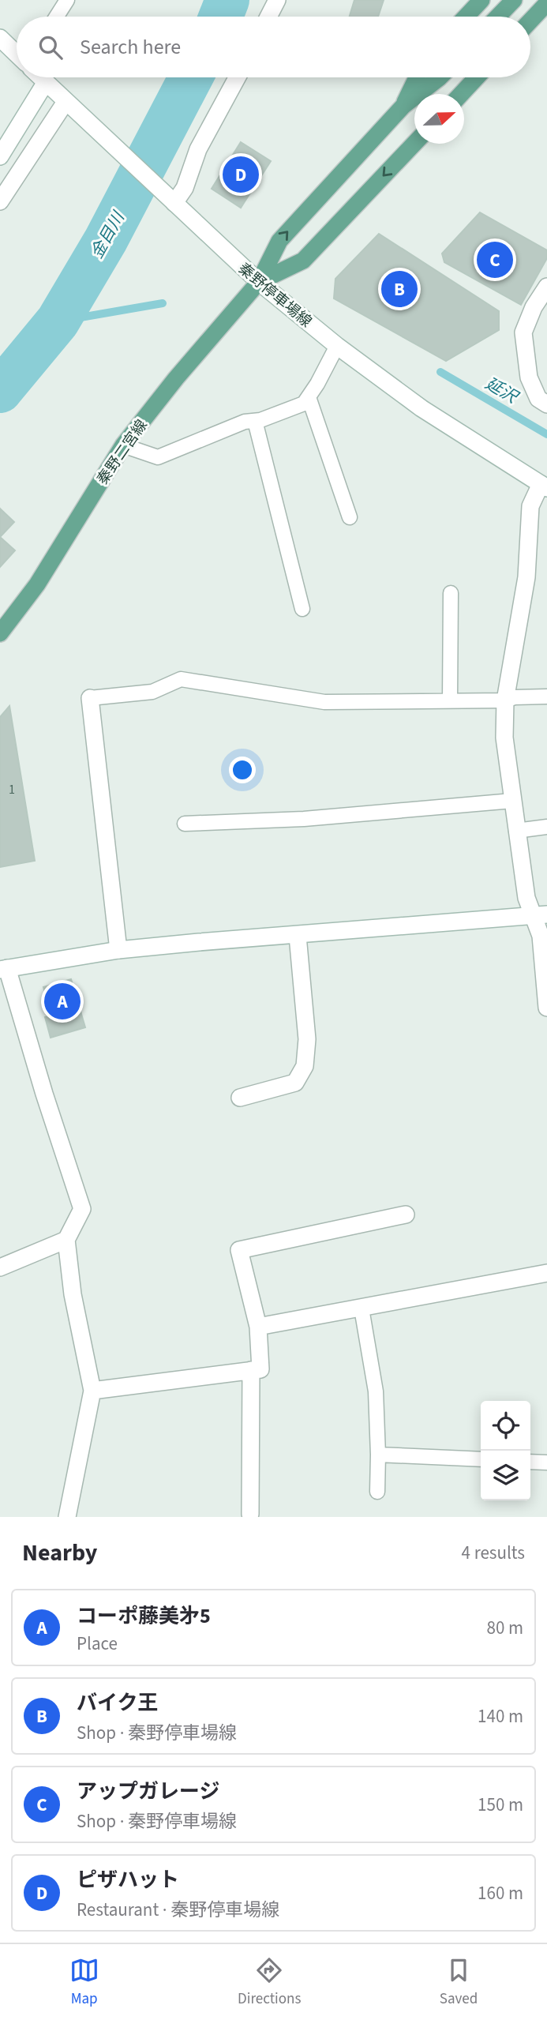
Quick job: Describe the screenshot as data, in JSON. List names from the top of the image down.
{
  "streets": {
    "main road": ["秦野二宮線"],
    "street": ["秦野停車場線"]
  },
  "crossings": [
    ["秦野停車場線", "秦野二宮線"]
  ],
  "water": ["金目川", "延沢"],
  "house_numbers": ["1"],
  "north": "right",
  "page": {
    "search": "Search here",
    "pins": [
      "D",
      "C",
      "B",
      "A"
    ],
    "heading": ["Nearby", "4 results"],
    "list": [
      {
        "mark": "A",
        "name": "コーポ藤美㐧5",
        "note": "Place",
        "value": "80 m"
      },
      {
        "mark": "B",
        "name": "バイク王",
        "note": "Shop · 秦野停車場線",
        "value": "140 m"
      },
      {
        "mark": "C",
        "name": "アップガレージ",
        "note": "Shop · 秦野停車場線",
        "value": "150 m"
      },
      {
        "mark": "D",
        "name": "ピザハット",
        "note": "Restaurant · 秦野停車場線",
        "value": "160 m"
      }
    ],
    "nav": ["Map", "Directions", "Saved"]
  }
}
